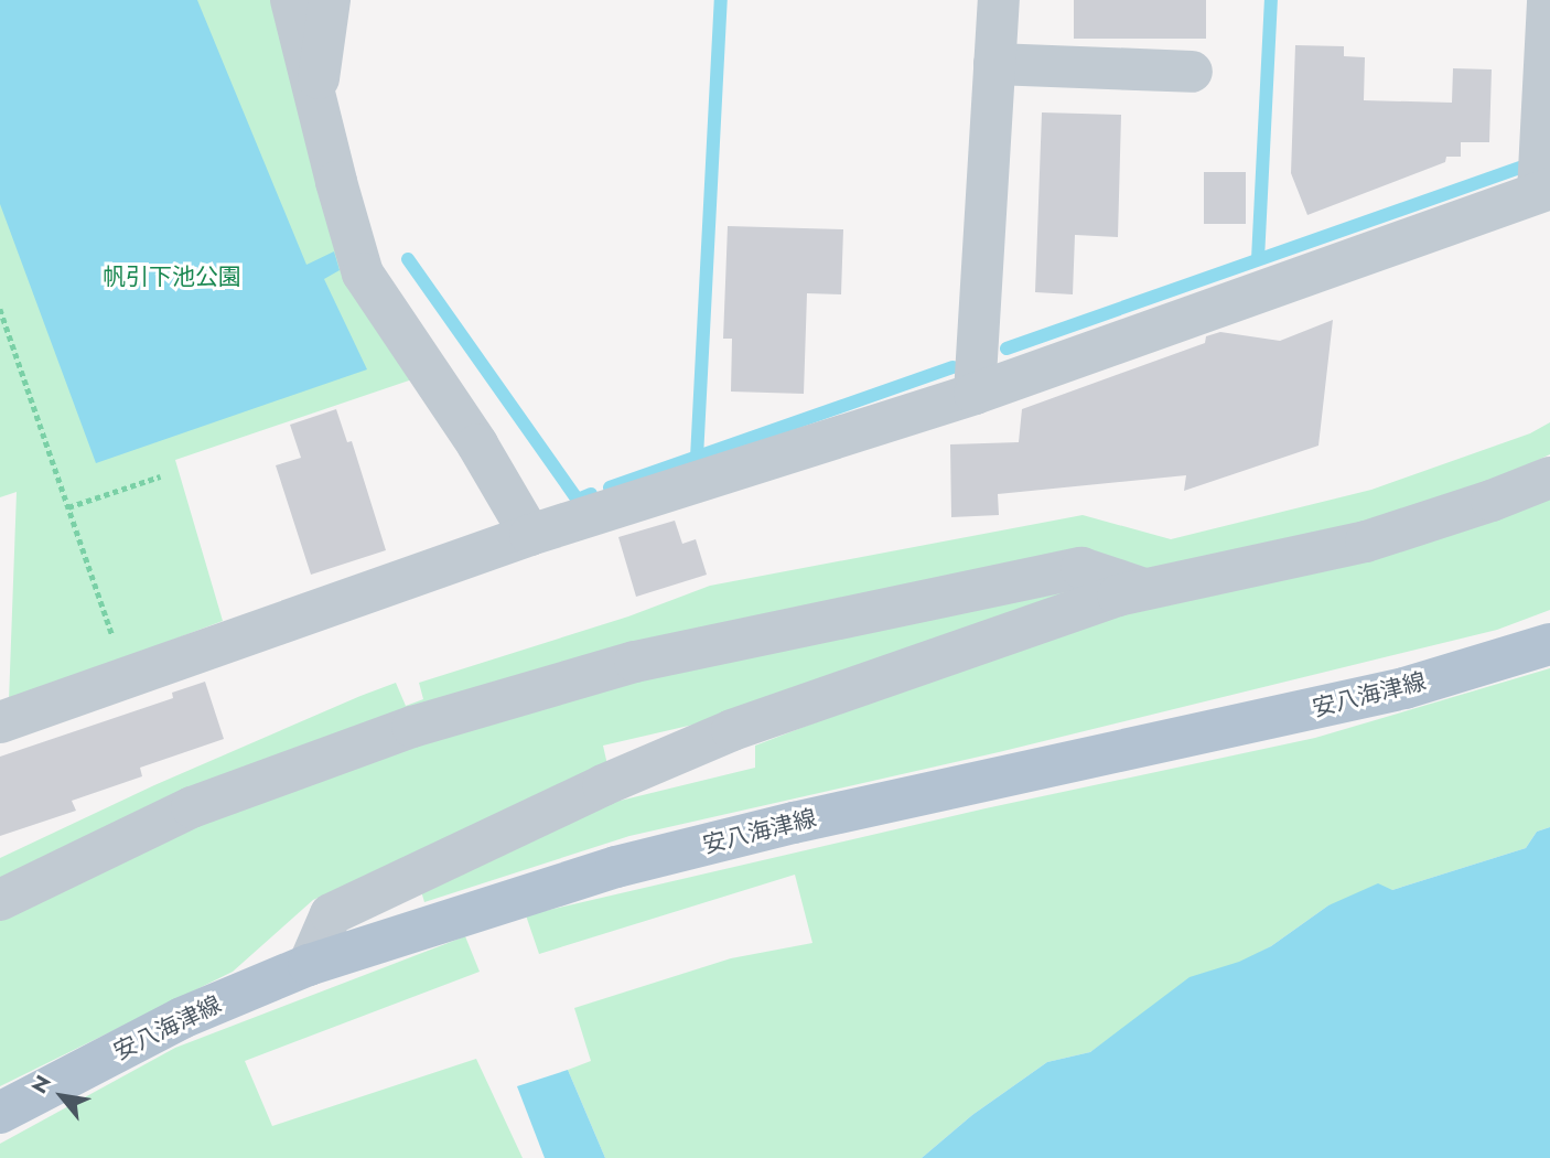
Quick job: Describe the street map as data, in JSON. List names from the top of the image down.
{
  "streets": {
    "main road": ["安八海津線"]
  },
  "parks": ["帆引下池公園"],
  "north": "top left"
}
